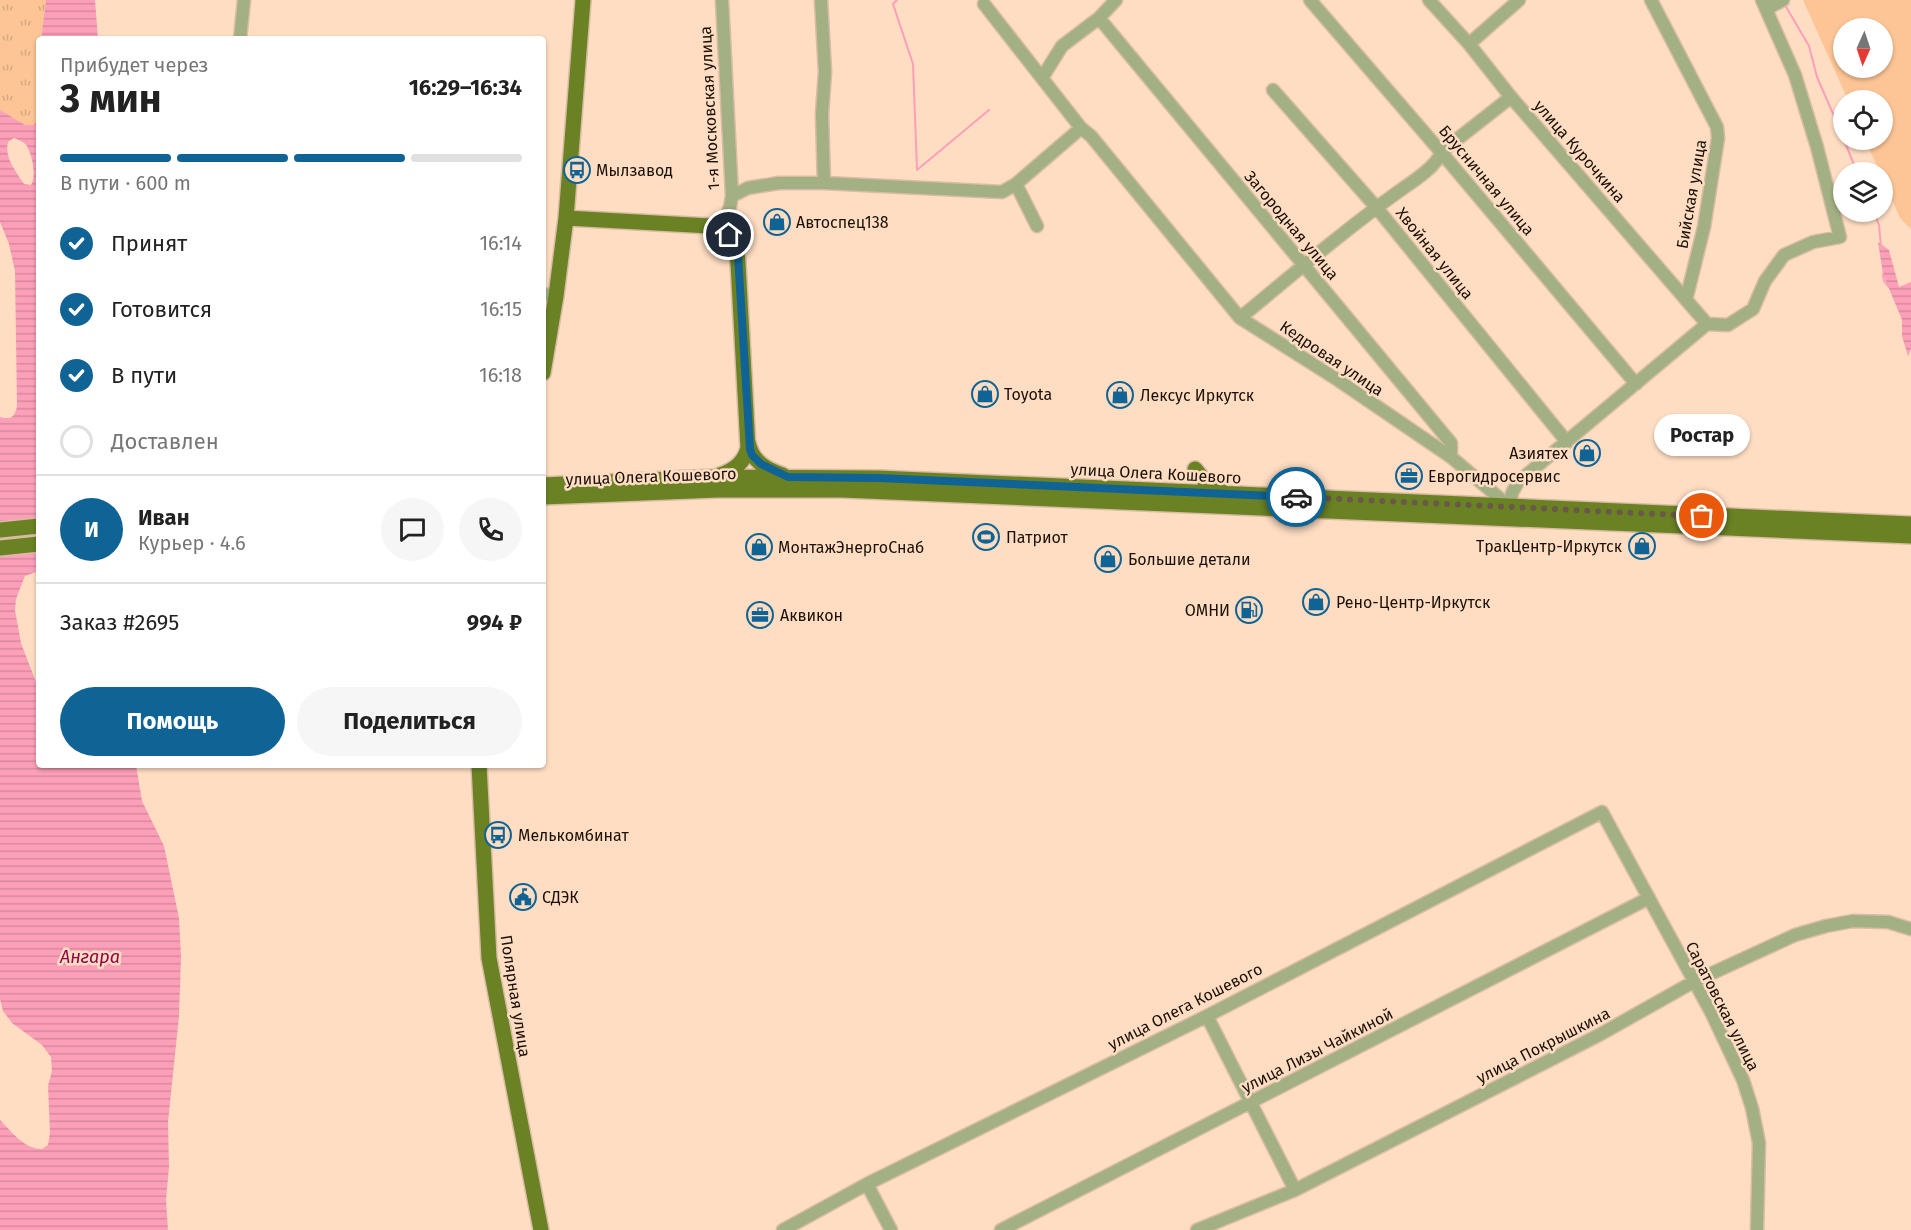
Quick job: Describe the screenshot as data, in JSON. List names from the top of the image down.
{
  "streets": {
    "main road": ["улица Олега Кошевого", "Полярная улица"],
    "street": [
      "1-я Московская улица",
      "улица Курочкина",
      "Брусничная улица",
      "Бийская улица",
      "Загородная улица",
      "Хвойная улица",
      "Кедровая улица",
      "Саратовская улица",
      "улица Покрышкина",
      "улица Лизы Чайкиной"
    ]
  },
  "crossings": [
    ["улица Курочкина", "Бийская улица"],
    ["Загородная улица", "Кедровая улица"],
    ["Кедровая улица", "улица Олега Кошевого"],
    ["улица Олега Кошевого", "Саратовская улица"],
    ["Саратовская улица", "улица Покрышкина"],
    ["Саратовская улица", "улица Лизы Чайкиной"]
  ],
  "water": ["Ангара"],
  "places": {
    "bus stop": ["Мылзавод", "Мелькомбинат"],
    "shop": [
      "Автоспец138",
      "Toyota",
      "Лексус Иркутск",
      "Азиятех",
      "ТракЦентр-Иркутск",
      "МонтажЭнергоСнаб",
      "Большие детали",
      "Рено-Центр-Иркутск"
    ],
    "office": ["Еврогидросервис", "Аквикон"],
    "other": ["Ростар"],
    "sports": ["Патриот"],
    "fuel station": ["ОМНИ"],
    "public building": ["СДЭК"]
  },
  "north": "bottom",
  "page": {
    "heading": ["3 мин", "Прибудет через", "16:29–16:34"],
    "panel": [
      "Иван",
      "Курьер · 4.6",
      "Заказ #2695",
      "994 ₽"
    ],
    "bar": "В пути · 600 m",
    "list": [
      ["Принят", "16:14"],
      ["Готовится", "16:15"],
      ["В пути", "16:18"],
      "Доставлен"
    ],
    "bubble": "Ростар",
    "round": "И",
    "buttons": ["Помощь", "Поделиться"]
  }
}
